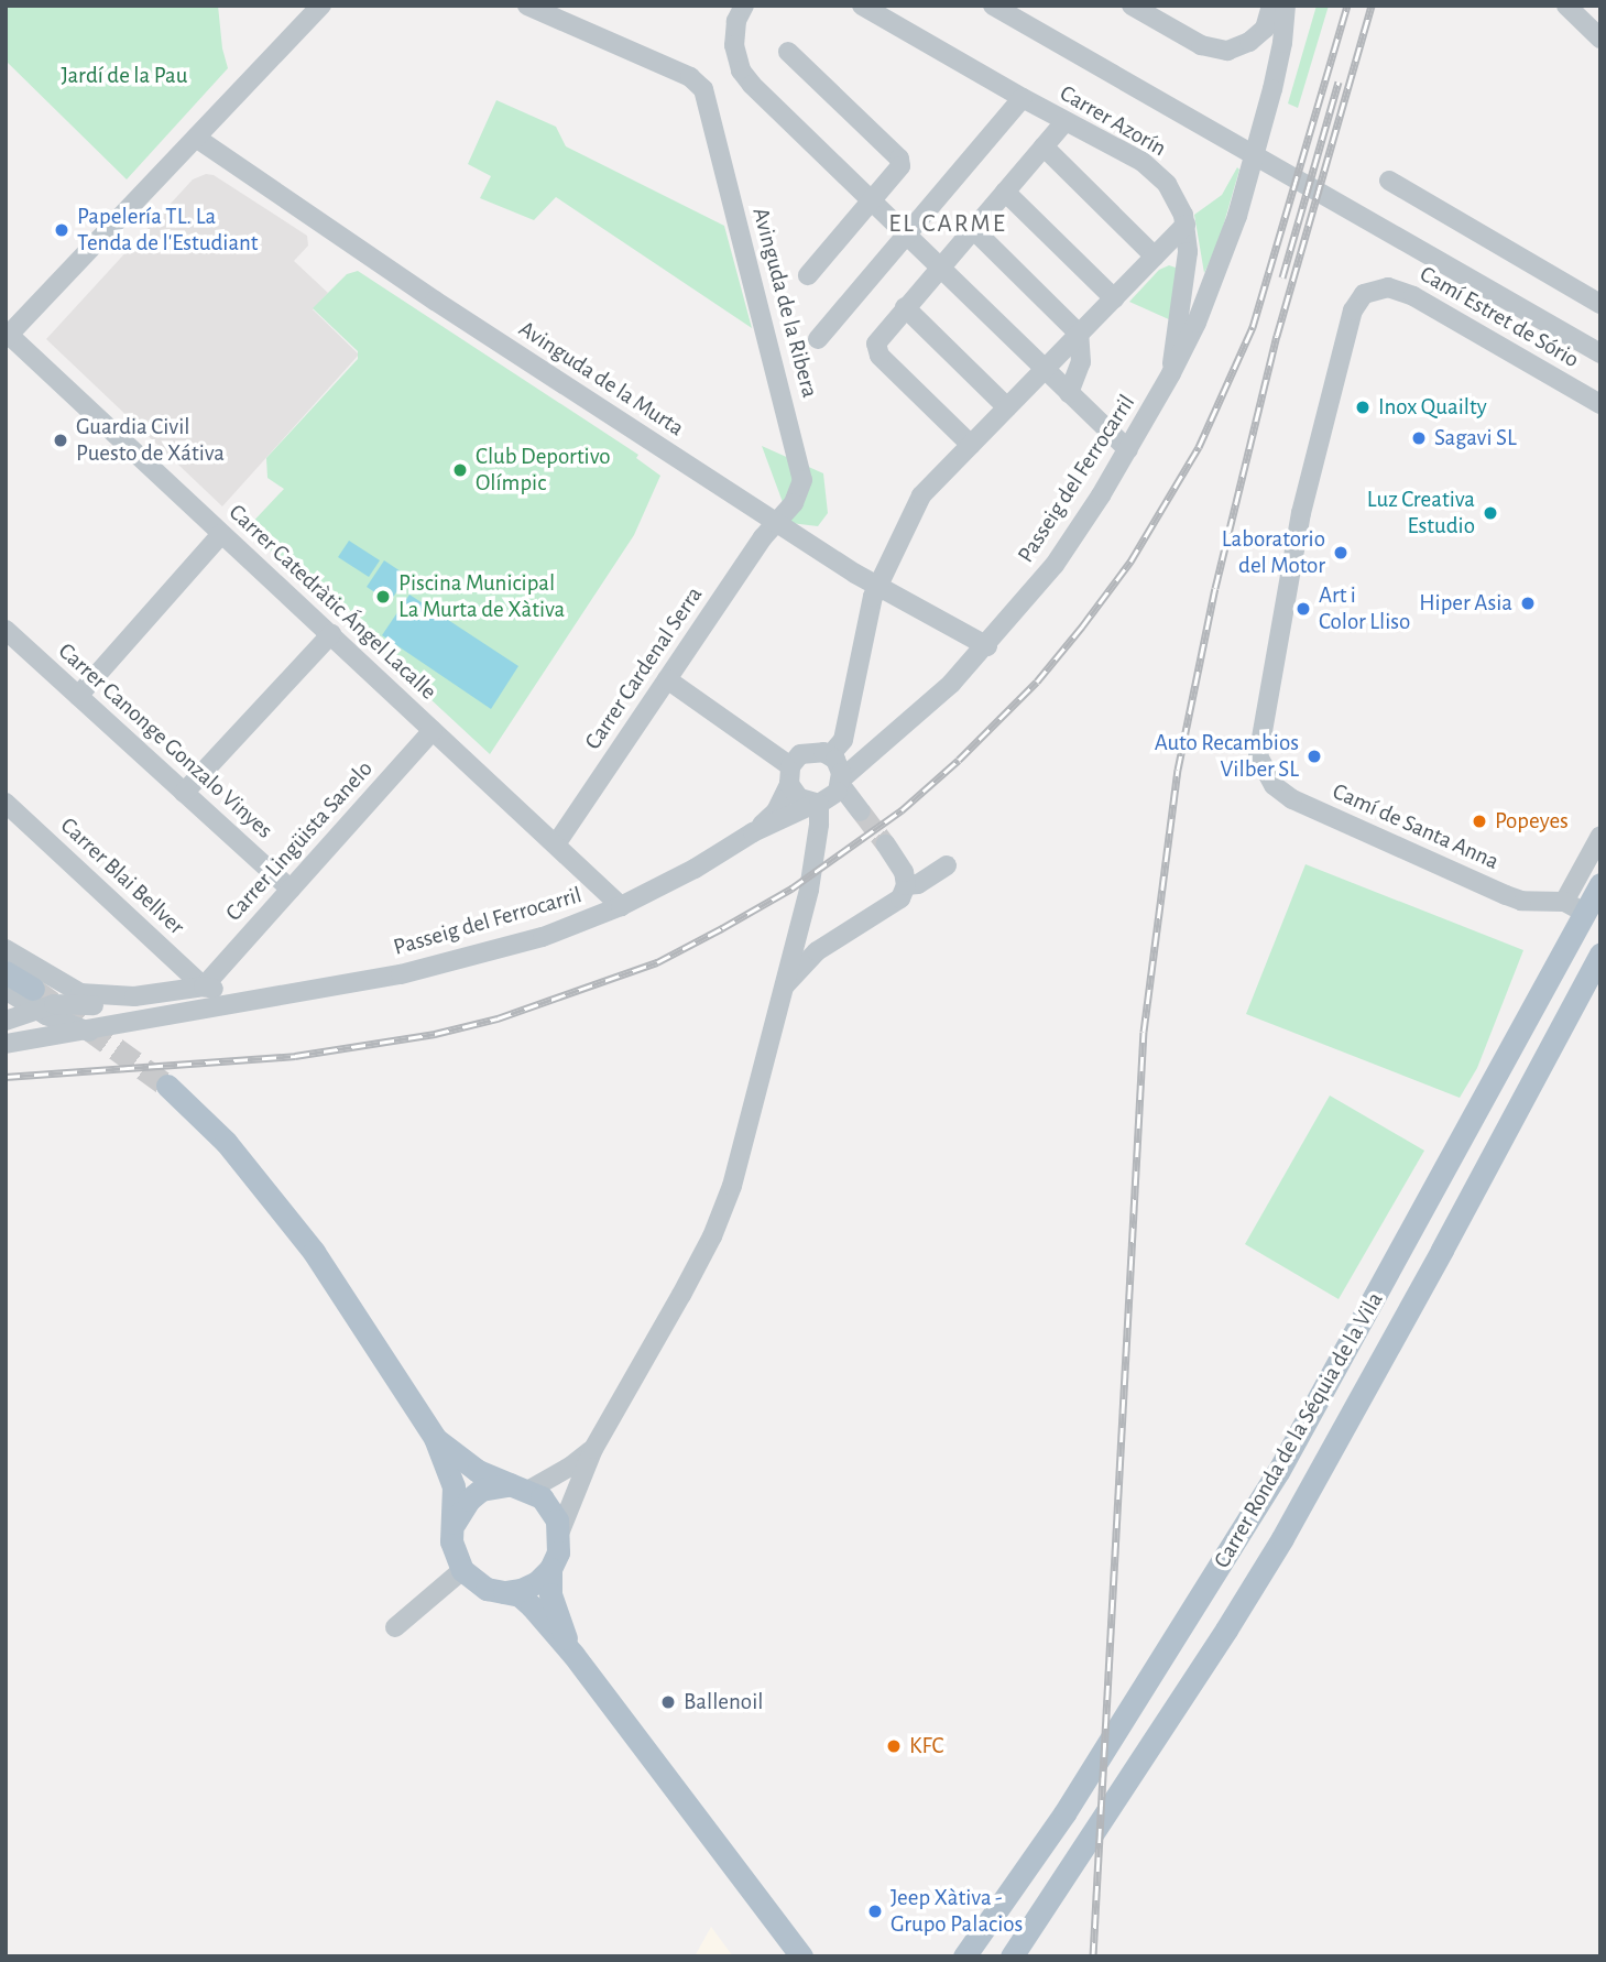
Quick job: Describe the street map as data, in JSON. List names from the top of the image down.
{
  "streets": {
    "main road": ["Carrer Ronda de la Séquia de la Vila"],
    "street": [
      "Carrer Azorín",
      "Avinguda de la Ribera",
      "Camí Estret de Sório",
      "Avinguda de la Murta",
      "Passeig del Ferrocarril",
      "Carrer Catedràtic Ángel Lacalle",
      "Carrer Cardenal Serra",
      "Carrer Canonge Gonzalo Vinyes",
      "Camí de Santa Anna",
      "Carrer Lingüista Sanelo",
      "Carrer Blai Bellver"
    ]
  },
  "crossings": [
    ["Carrer Azorín", "Passeig del Ferrocarril"],
    ["Avinguda de la Ribera", "Avinguda de la Murta"],
    ["Avinguda de la Ribera", "Carrer Cardenal Serra"],
    ["Camí Estret de Sório", "Camí de Santa Anna"],
    ["Avinguda de la Murta", "Passeig del Ferrocarril"],
    ["Avinguda de la Murta", "Carrer Cardenal Serra"],
    ["Passeig del Ferrocarril", "Carrer Catedràtic Ángel Lacalle"],
    ["Passeig del Ferrocarril", "Carrer Lingüista Sanelo"],
    ["Passeig del Ferrocarril", "Carrer Blai Bellver"],
    ["Carrer Catedràtic Ángel Lacalle", "Carrer Cardenal Serra"],
    ["Carrer Catedràtic Ángel Lacalle", "Carrer Lingüista Sanelo"],
    ["Carrer Canonge Gonzalo Vinyes", "Carrer Lingüista Sanelo"],
    ["Camí de Santa Anna", "Carrer Ronda de la Séquia de la Vila"],
    ["Carrer Lingüista Sanelo", "Carrer Blai Bellver"]
  ],
  "districts": ["EL CARME"],
  "parks": ["Jardí de la Pau"],
  "places": [
    "Papelería TL. La Tenda de l'Estudiant",
    "Inox Quailty",
    "Sagavi SL",
    "Guardia Civil Puesto de Xátiva",
    "Club Deportivo Olímpic",
    "Luz Creativa Estudio",
    "Laboratorio del Motor",
    "Piscina Municipal La Murta de Xàtiva",
    "Hiper Asia",
    "Art i Color Lliso",
    "Auto Recambios Vilber SL",
    "Popeyes",
    "Ballenoil",
    "KFC",
    "Jeep Xàtiva - Grupo Palacios"
  ]
}
